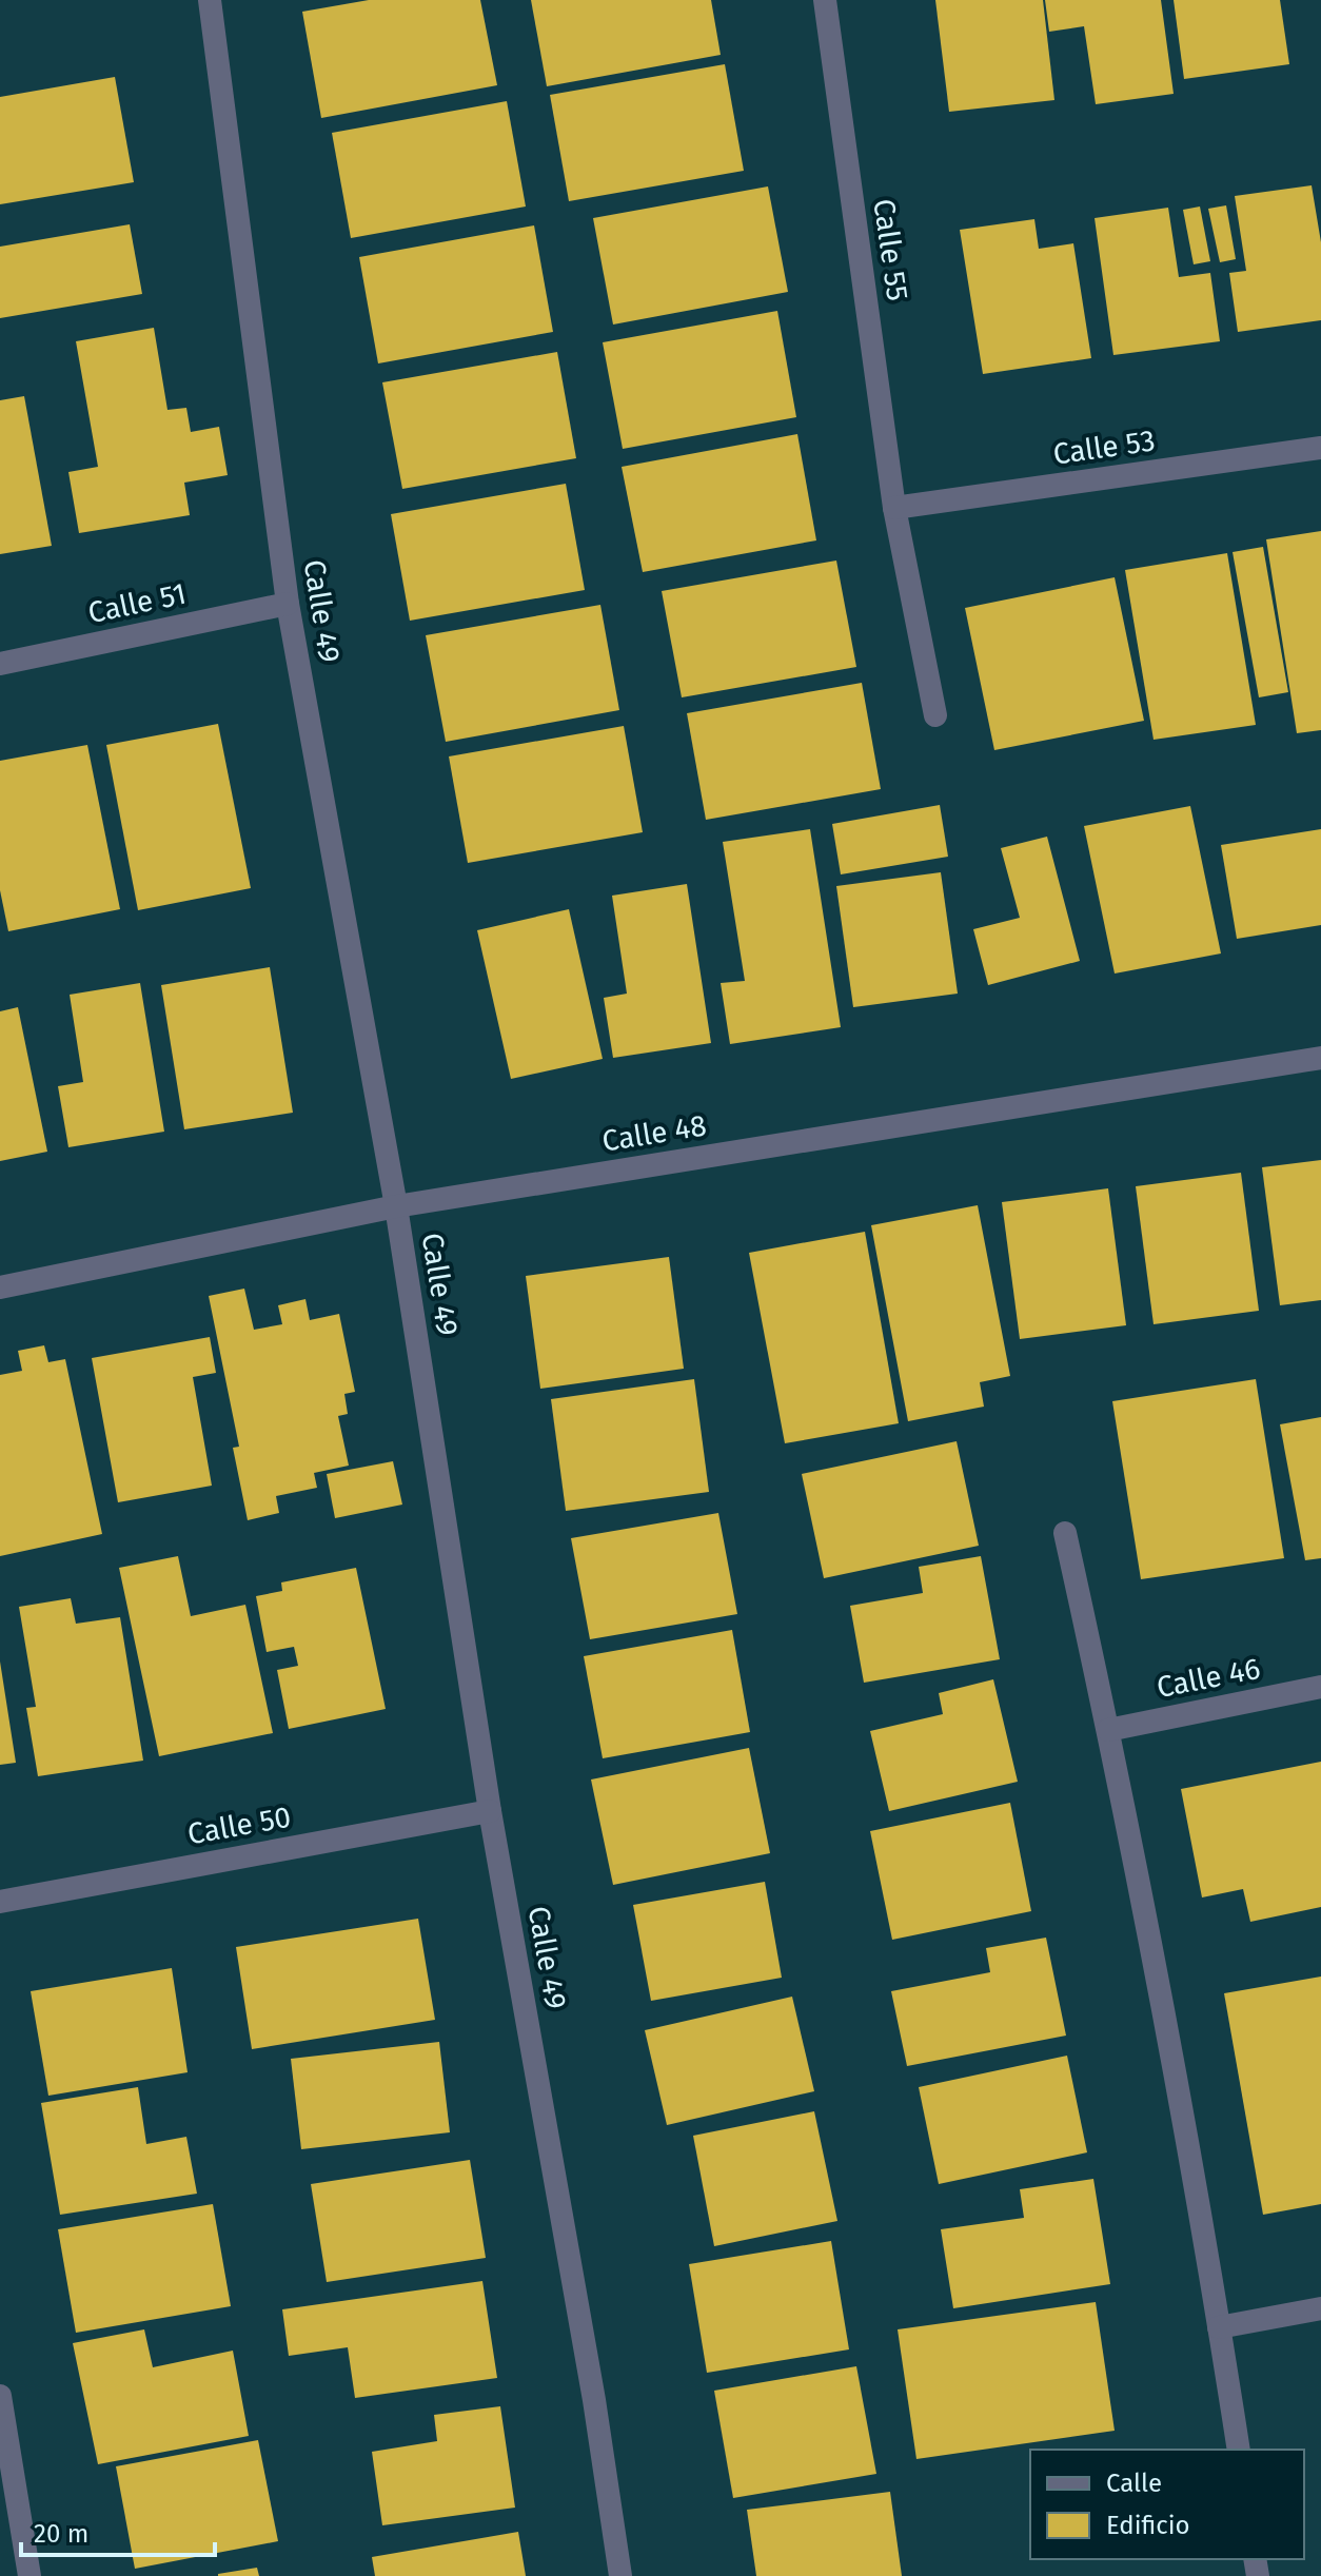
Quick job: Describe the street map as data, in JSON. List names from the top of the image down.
{
  "streets": {
    "street": [
      "Calle 55",
      "Calle 53",
      "Calle 51",
      "Calle 49",
      "Calle 48",
      "Calle 46",
      "Calle 50"
    ]
  },
  "crossings": [
    ["Calle 55", "Calle 53"],
    ["Calle 51", "Calle 49"],
    ["Calle 49", "Calle 48"],
    ["Calle 49", "Calle 50"]
  ],
  "legend": ["Calle", "Edificio"],
  "scale_bar": "20 m"
}
